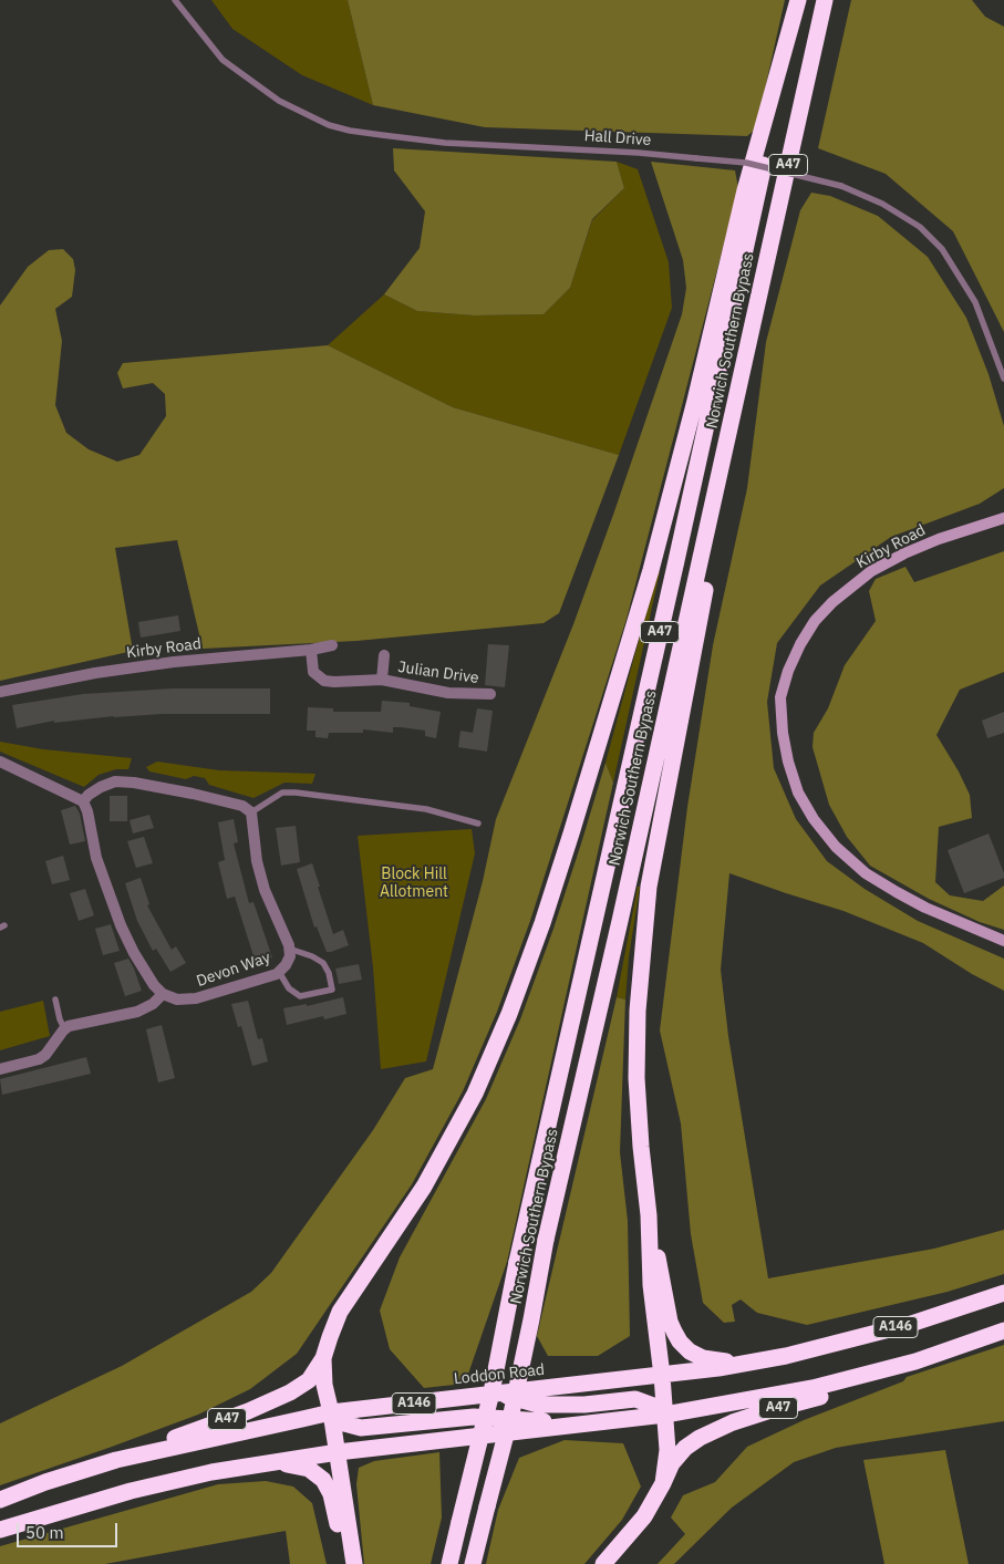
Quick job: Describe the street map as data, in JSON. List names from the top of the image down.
{
  "streets": {
    "highway": [
      "A47",
      "Norwich Southern Bypass",
      "A146",
      "Loddon Road"
    ],
    "street": ["Kirby Road", "Julian Drive", "Devon Way"],
    "lane": ["Hall Drive"]
  },
  "crossings": [
    ["A47", "Norwich Southern Bypass"],
    ["A47", "A146"],
    ["A47", "Loddon Road"],
    ["Kirby Road", "Julian Drive"]
  ],
  "parks": ["Block Hill Allotment"],
  "scale_bar": "50 m"
}
